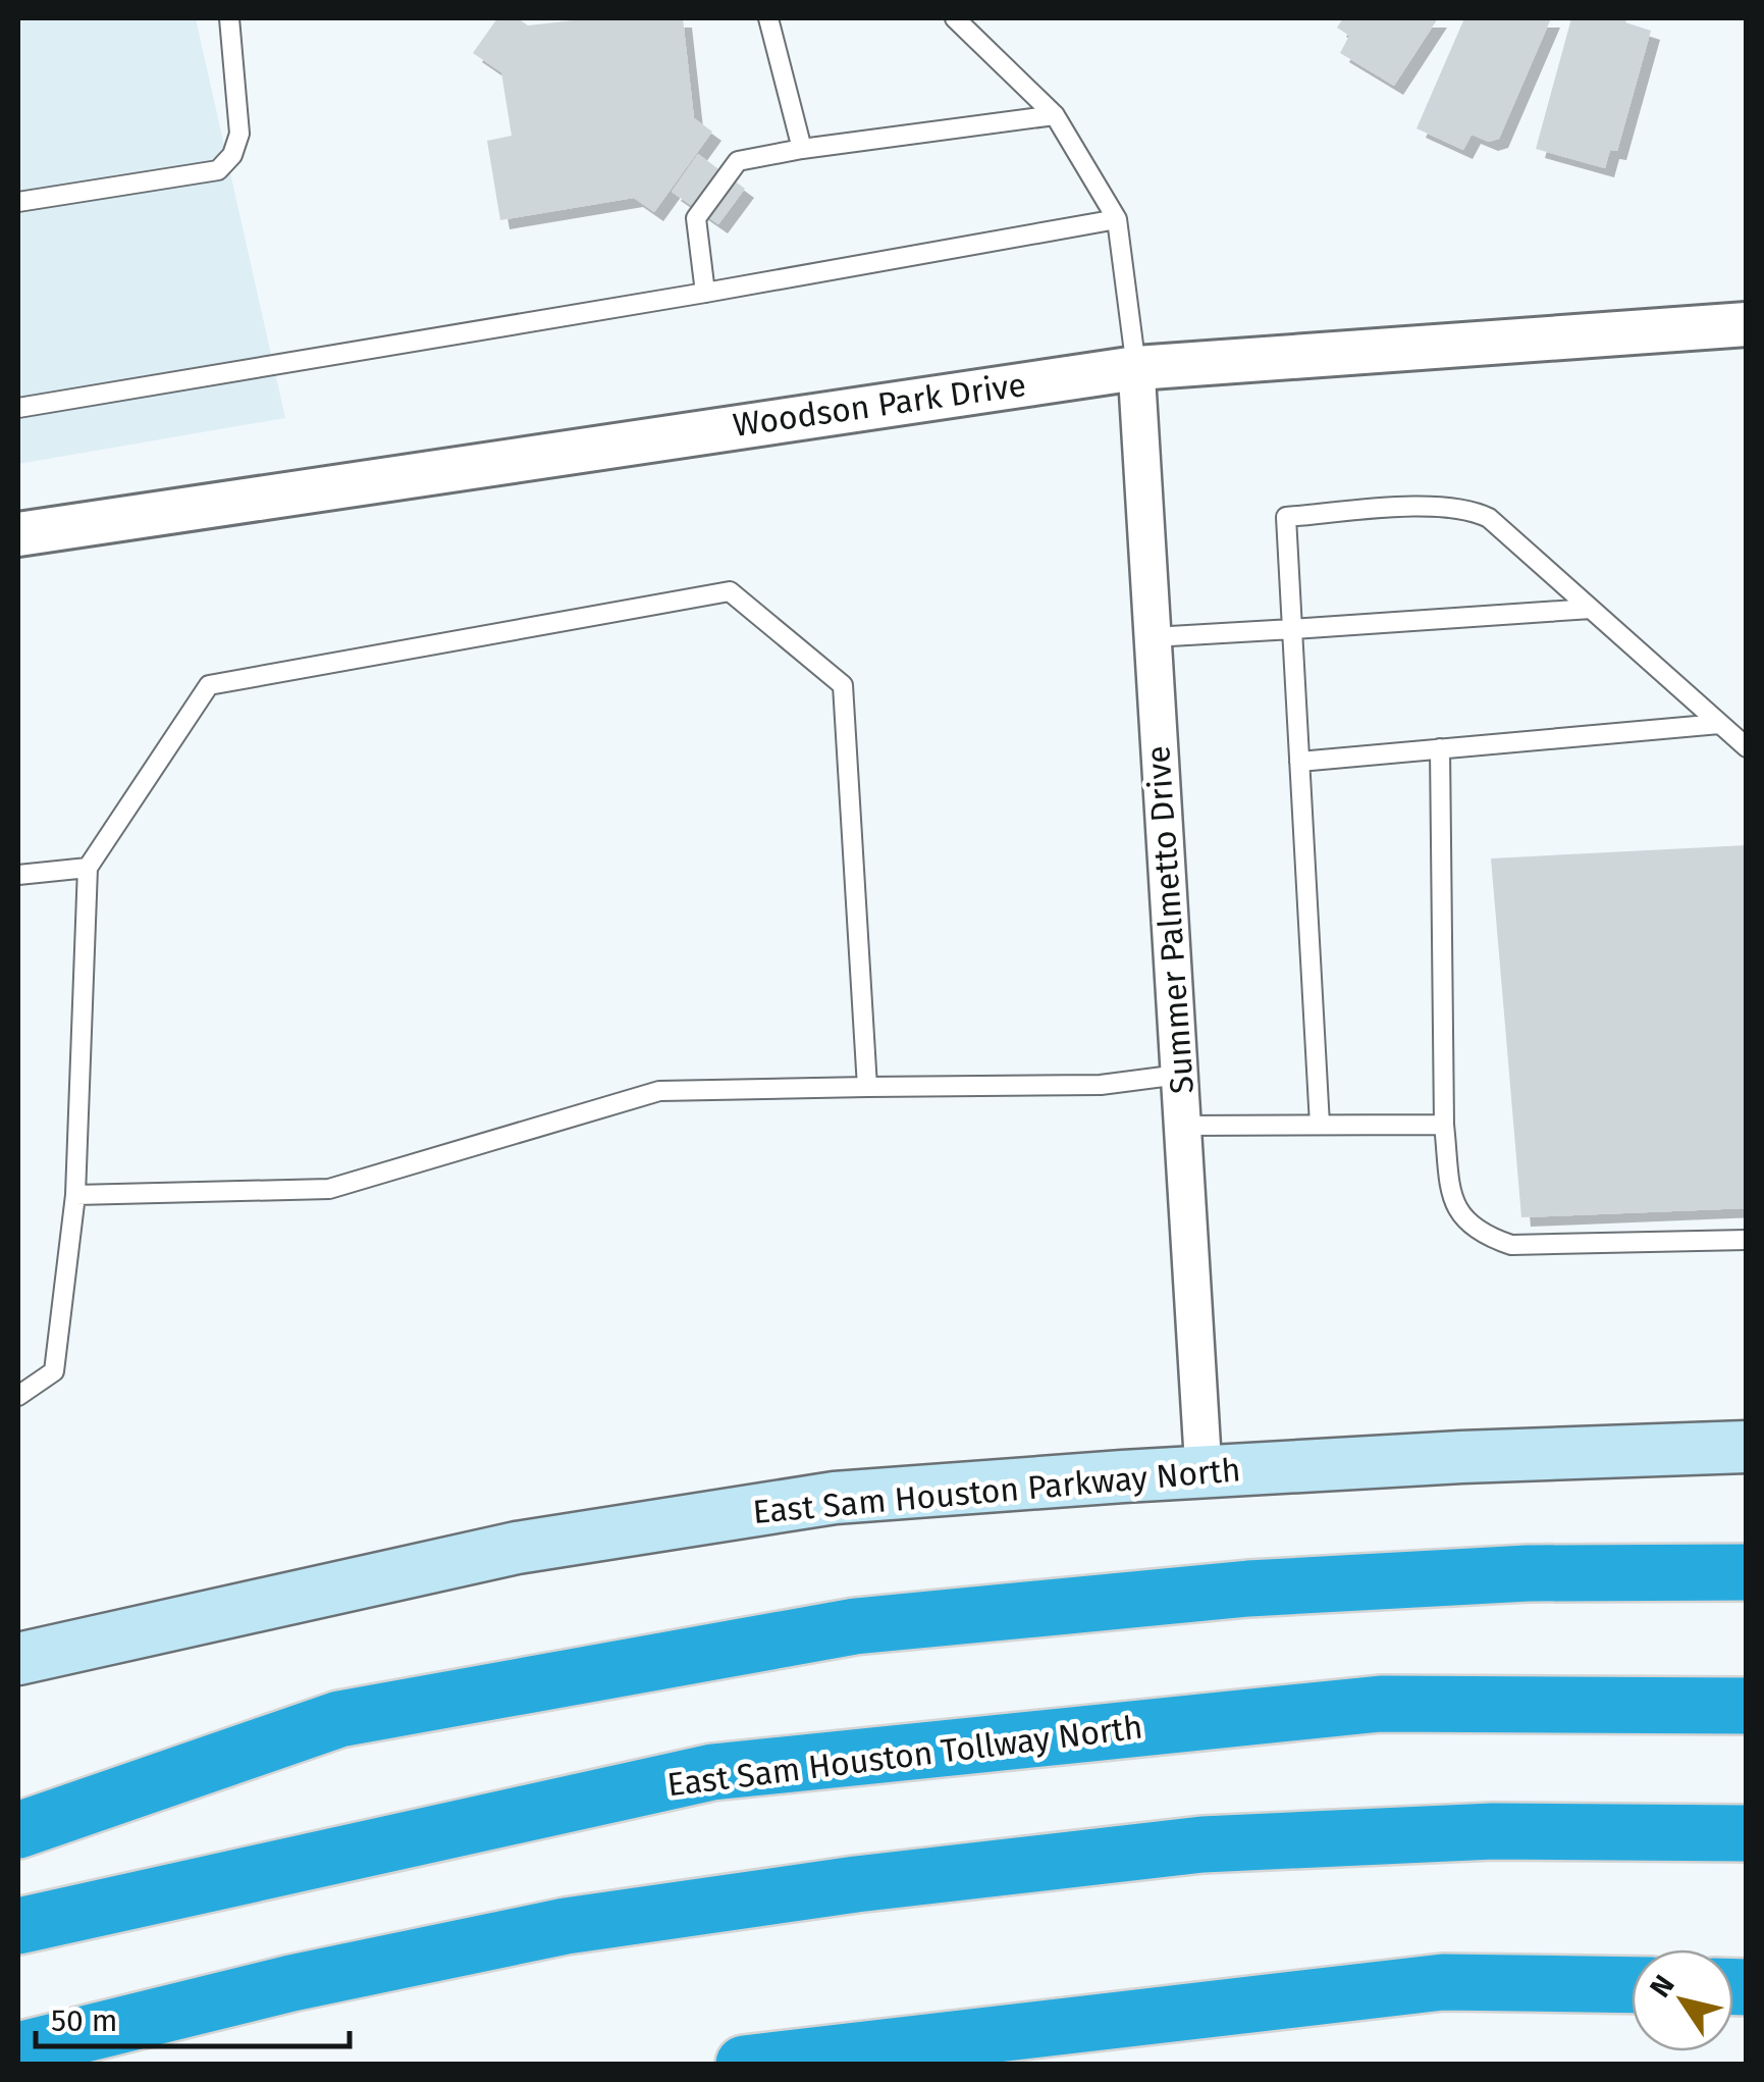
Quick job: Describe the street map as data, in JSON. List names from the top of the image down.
{
  "streets": {
    "highway": ["East Sam Houston Tollway North"],
    "main road": ["East Sam Houston Parkway North"],
    "street": ["Woodson Park Drive", "Summer Palmetto Drive"]
  },
  "crossings": [
    ["Woodson Park Drive", "Summer Palmetto Drive"],
    ["Summer Palmetto Drive", "East Sam Houston Parkway North"]
  ],
  "scale_bar": "50 m",
  "north": "top left"
}
